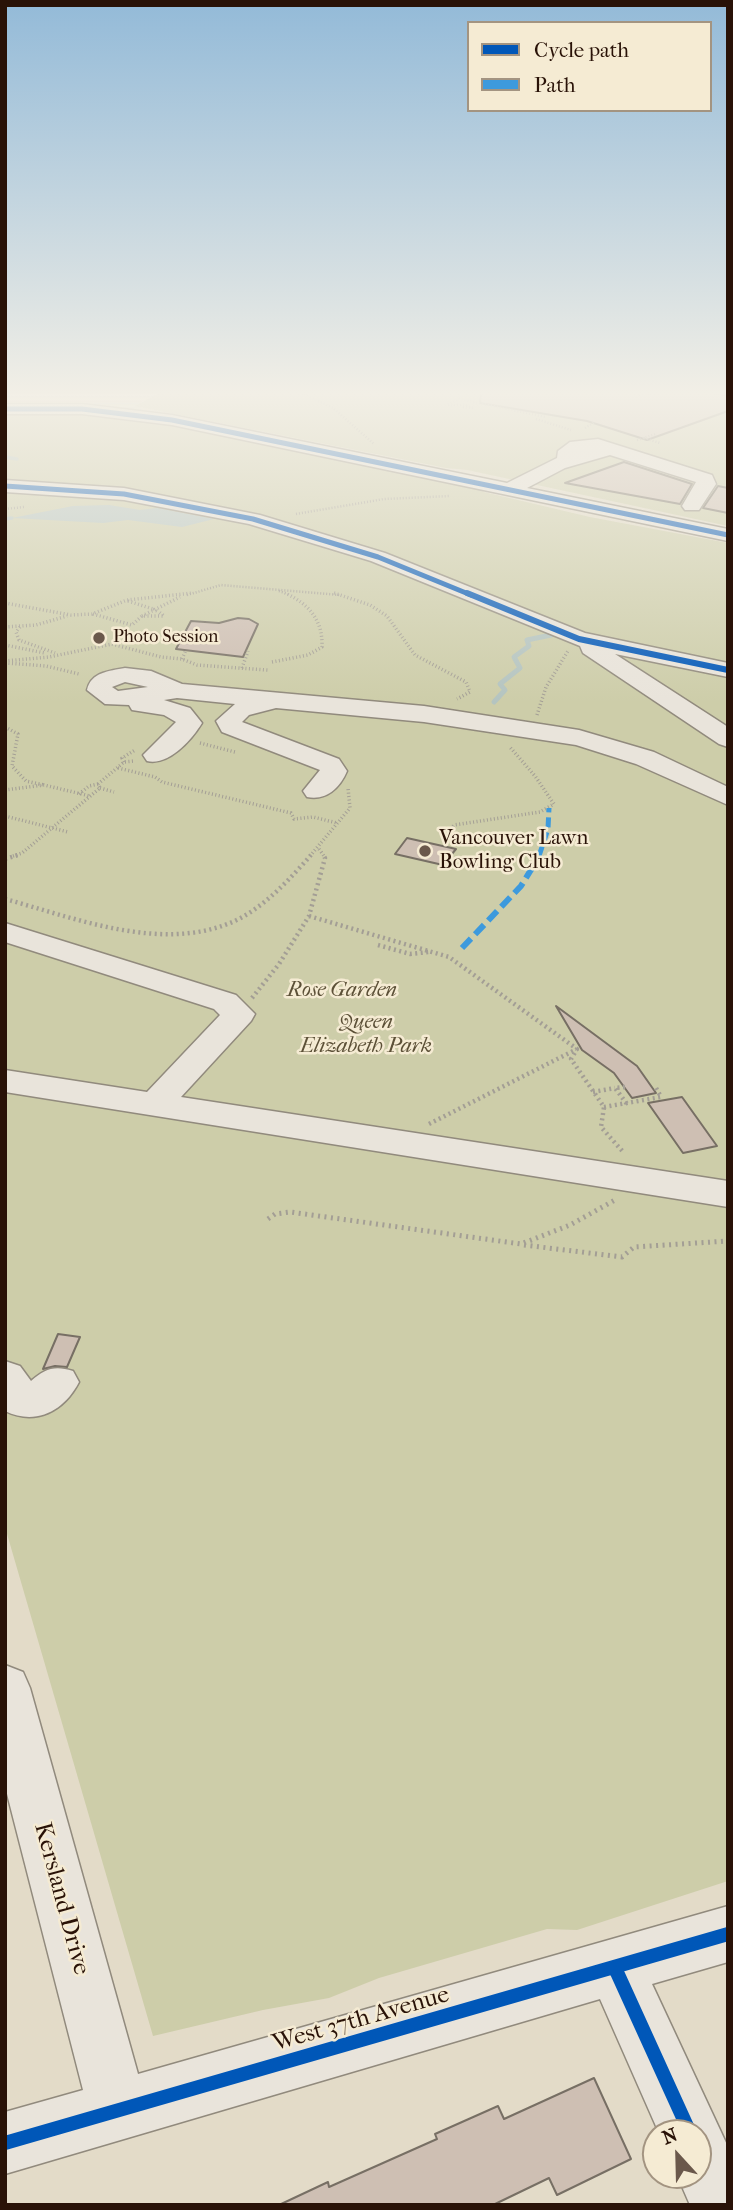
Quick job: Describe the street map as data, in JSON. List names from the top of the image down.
{
  "streets": {
    "street": ["Kersland Drive", "West 37th Avenue"]
  },
  "crossings": [
    ["Kersland Drive", "West 37th Avenue"]
  ],
  "parks": ["Rose Garden", "Queen Elizabeth Park"],
  "places": ["Photo Session", "Vancouver Lawn Bowling Club"],
  "legend": ["Cycle path", "Path"],
  "north": "top"
}
